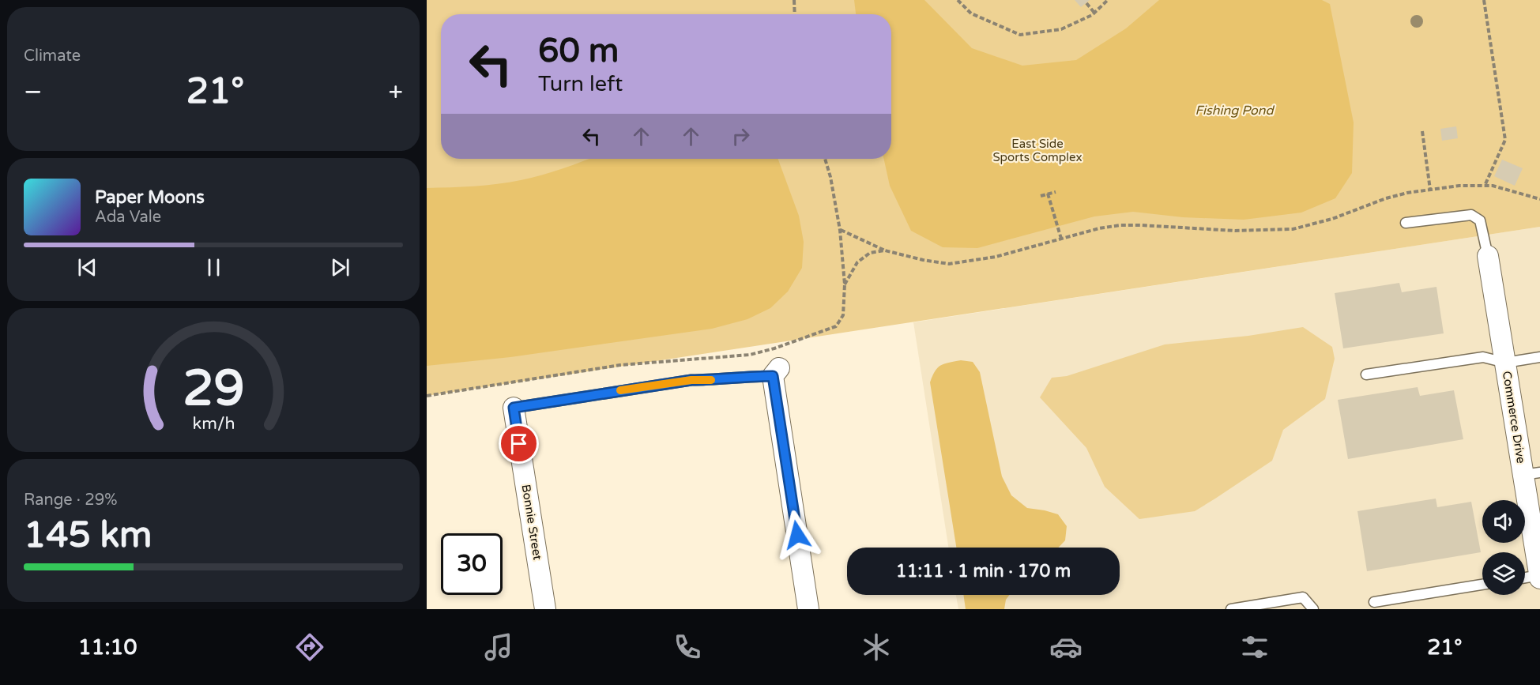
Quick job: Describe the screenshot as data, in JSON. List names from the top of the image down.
{
  "streets": {
    "street": ["Commerce Drive", "Bonnie Street"]
  },
  "water": ["Fishing Pond"],
  "parks": ["East Side Sports Complex"],
  "page": {
    "tile": [
      "Climate",
      ["Range · 29%", "145 km"]
    ],
    "turn": ["60 m", "Turn left"],
    "heat": ["−", "21°", "+"],
    "song": ["Paper Moons", "Ada Vale"],
    "limit": "30",
    "trip": "11:11 · 1 min · 170 m",
    "tabs": ["11:10", "21°"],
    "gauge": ["29", "km/h"]
  }
}
